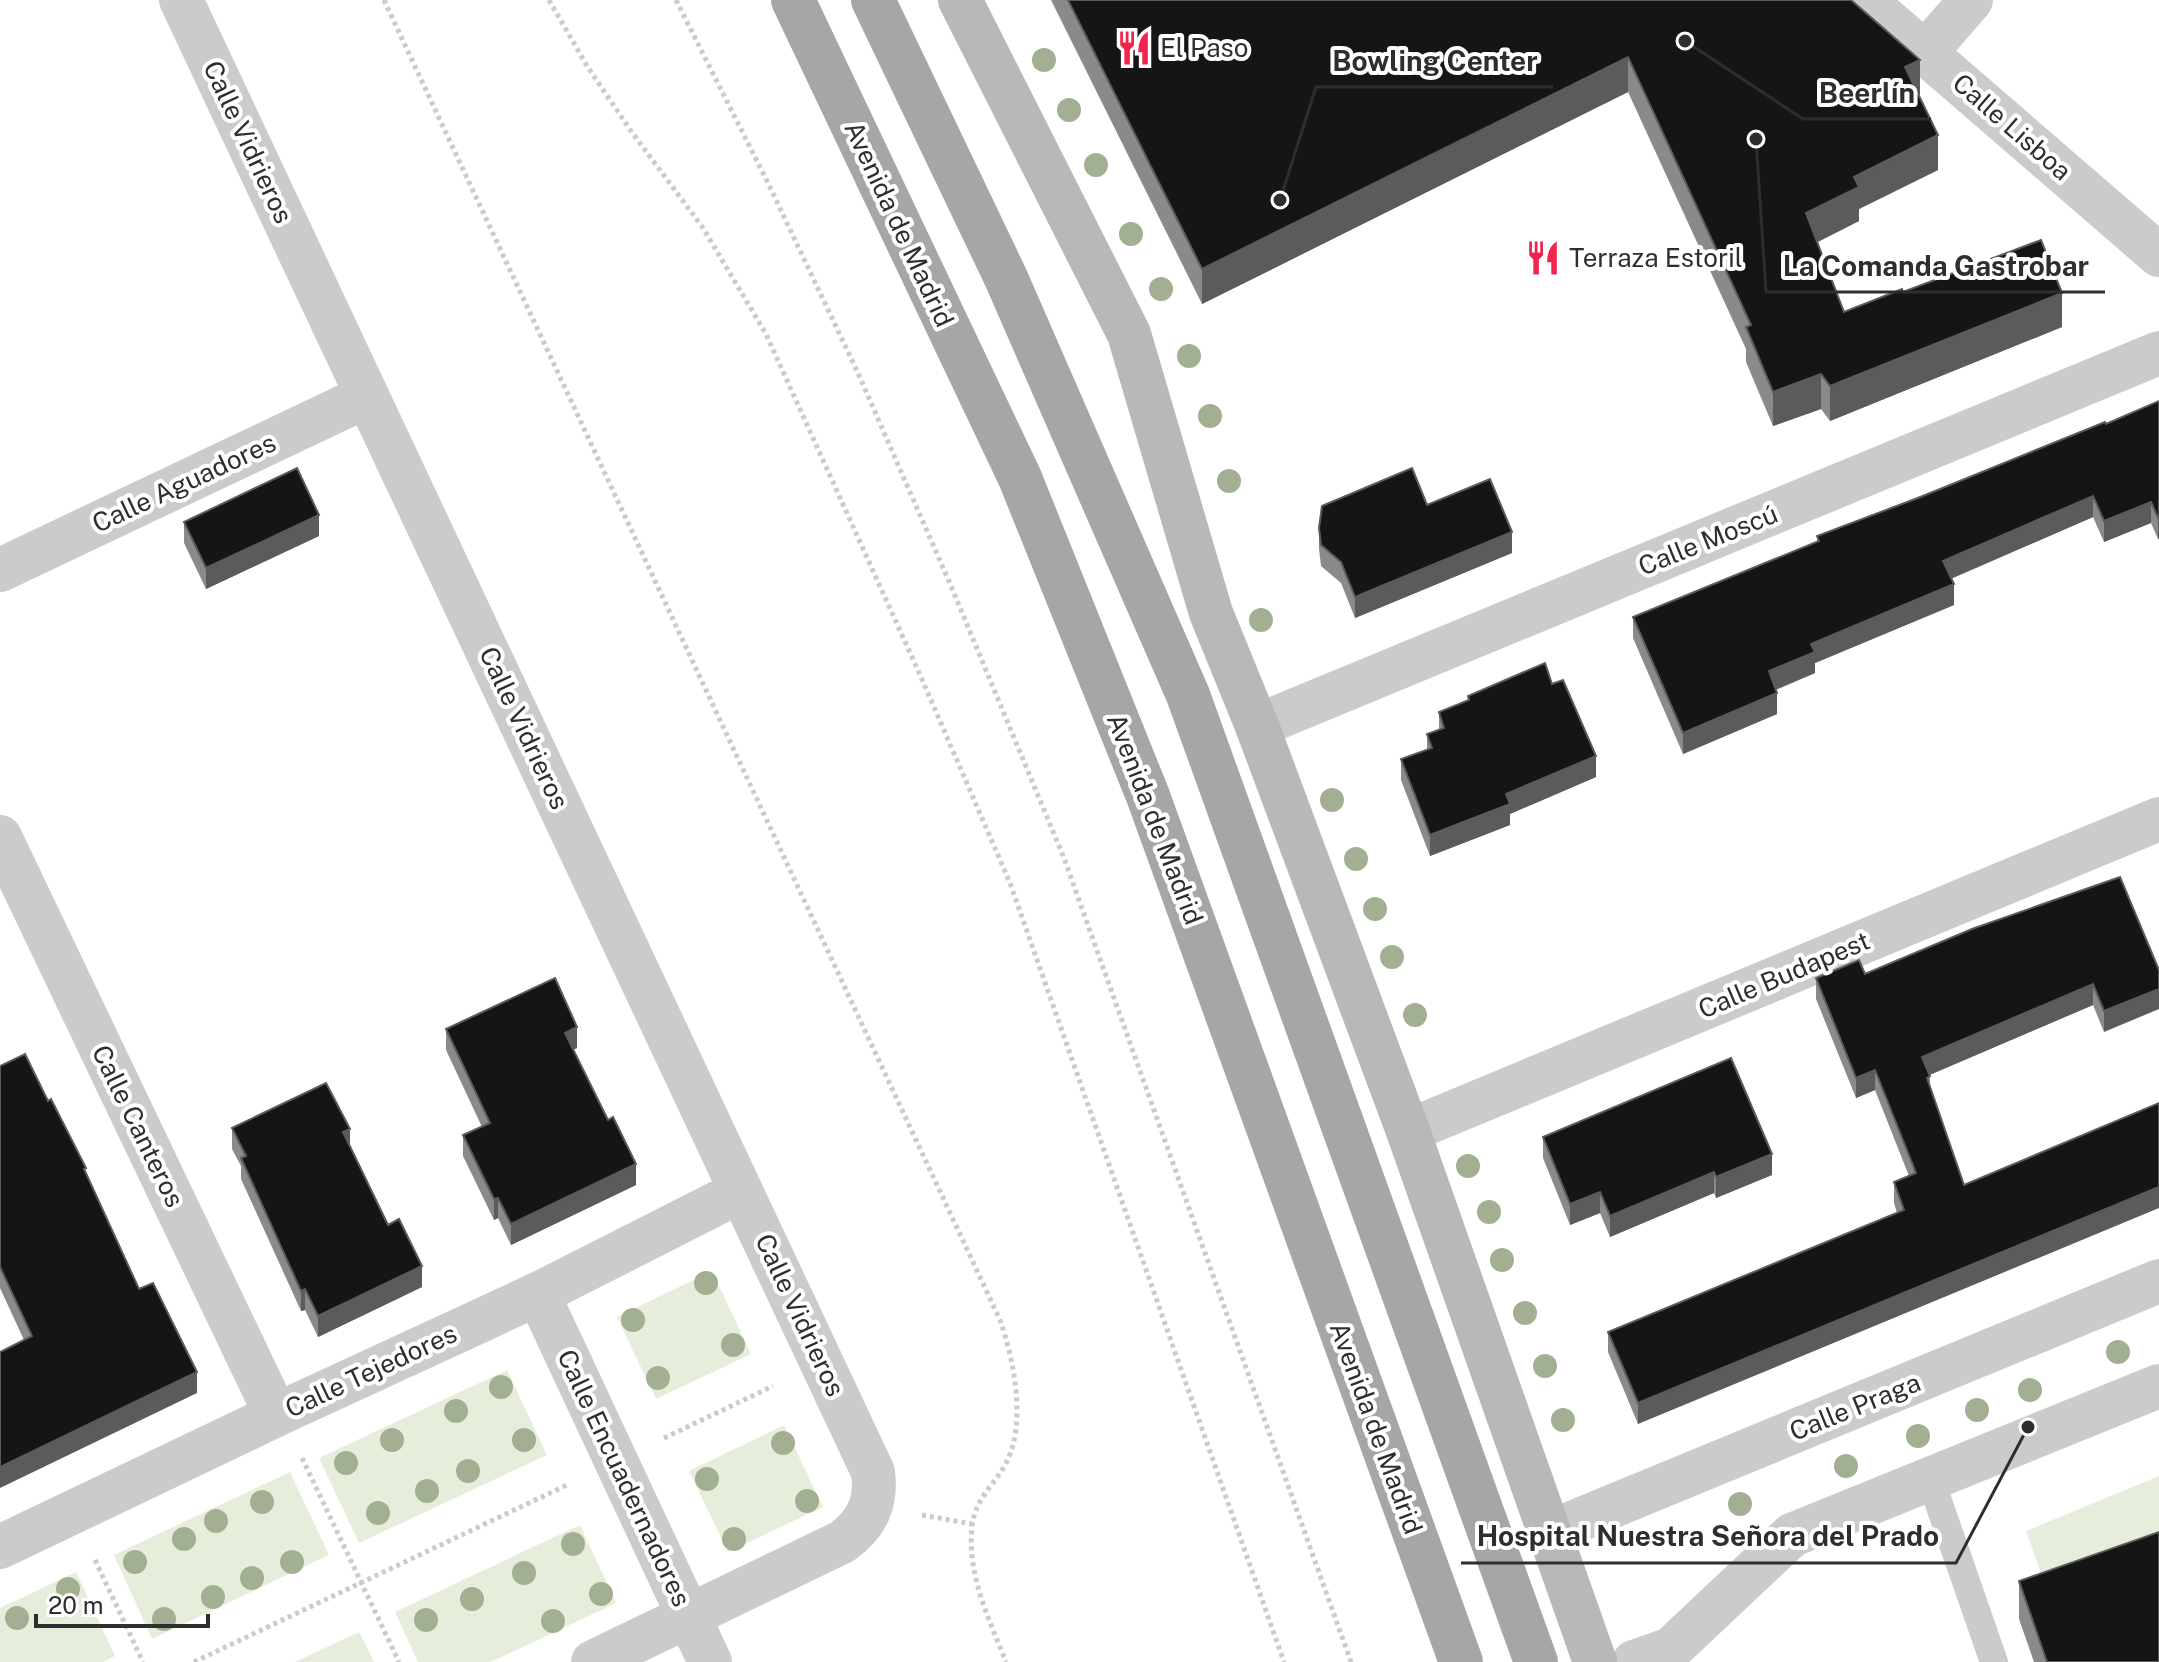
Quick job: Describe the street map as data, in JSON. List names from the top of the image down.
{
  "streets": {
    "main road": ["Avenida de Madrid"],
    "street": [
      "Calle Lisboa",
      "Calle Vidrieros",
      "Calle Aguadores",
      "Calle Moscú",
      "Calle Budapest",
      "Calle Canteros",
      "Calle Tejedores",
      "Calle Praga",
      "Calle Encuadernadores"
    ]
  },
  "crossings": [
    ["Calle Vidrieros", "Calle Aguadores"],
    ["Calle Vidrieros", "Calle Tejedores"],
    ["Calle Vidrieros", "Calle Encuadernadores"],
    ["Calle Canteros", "Calle Tejedores"],
    ["Calle Tejedores", "Calle Encuadernadores"]
  ],
  "places": {
    "other": [
      "Beerlín",
      "La Comanda Gastrobar",
      "Bowling Center",
      "Hospital Nuestra Señora del Prado"
    ],
    "restaurant": ["El Paso", "Terraza Estoril"]
  },
  "scale_bar": "20 m"
}
